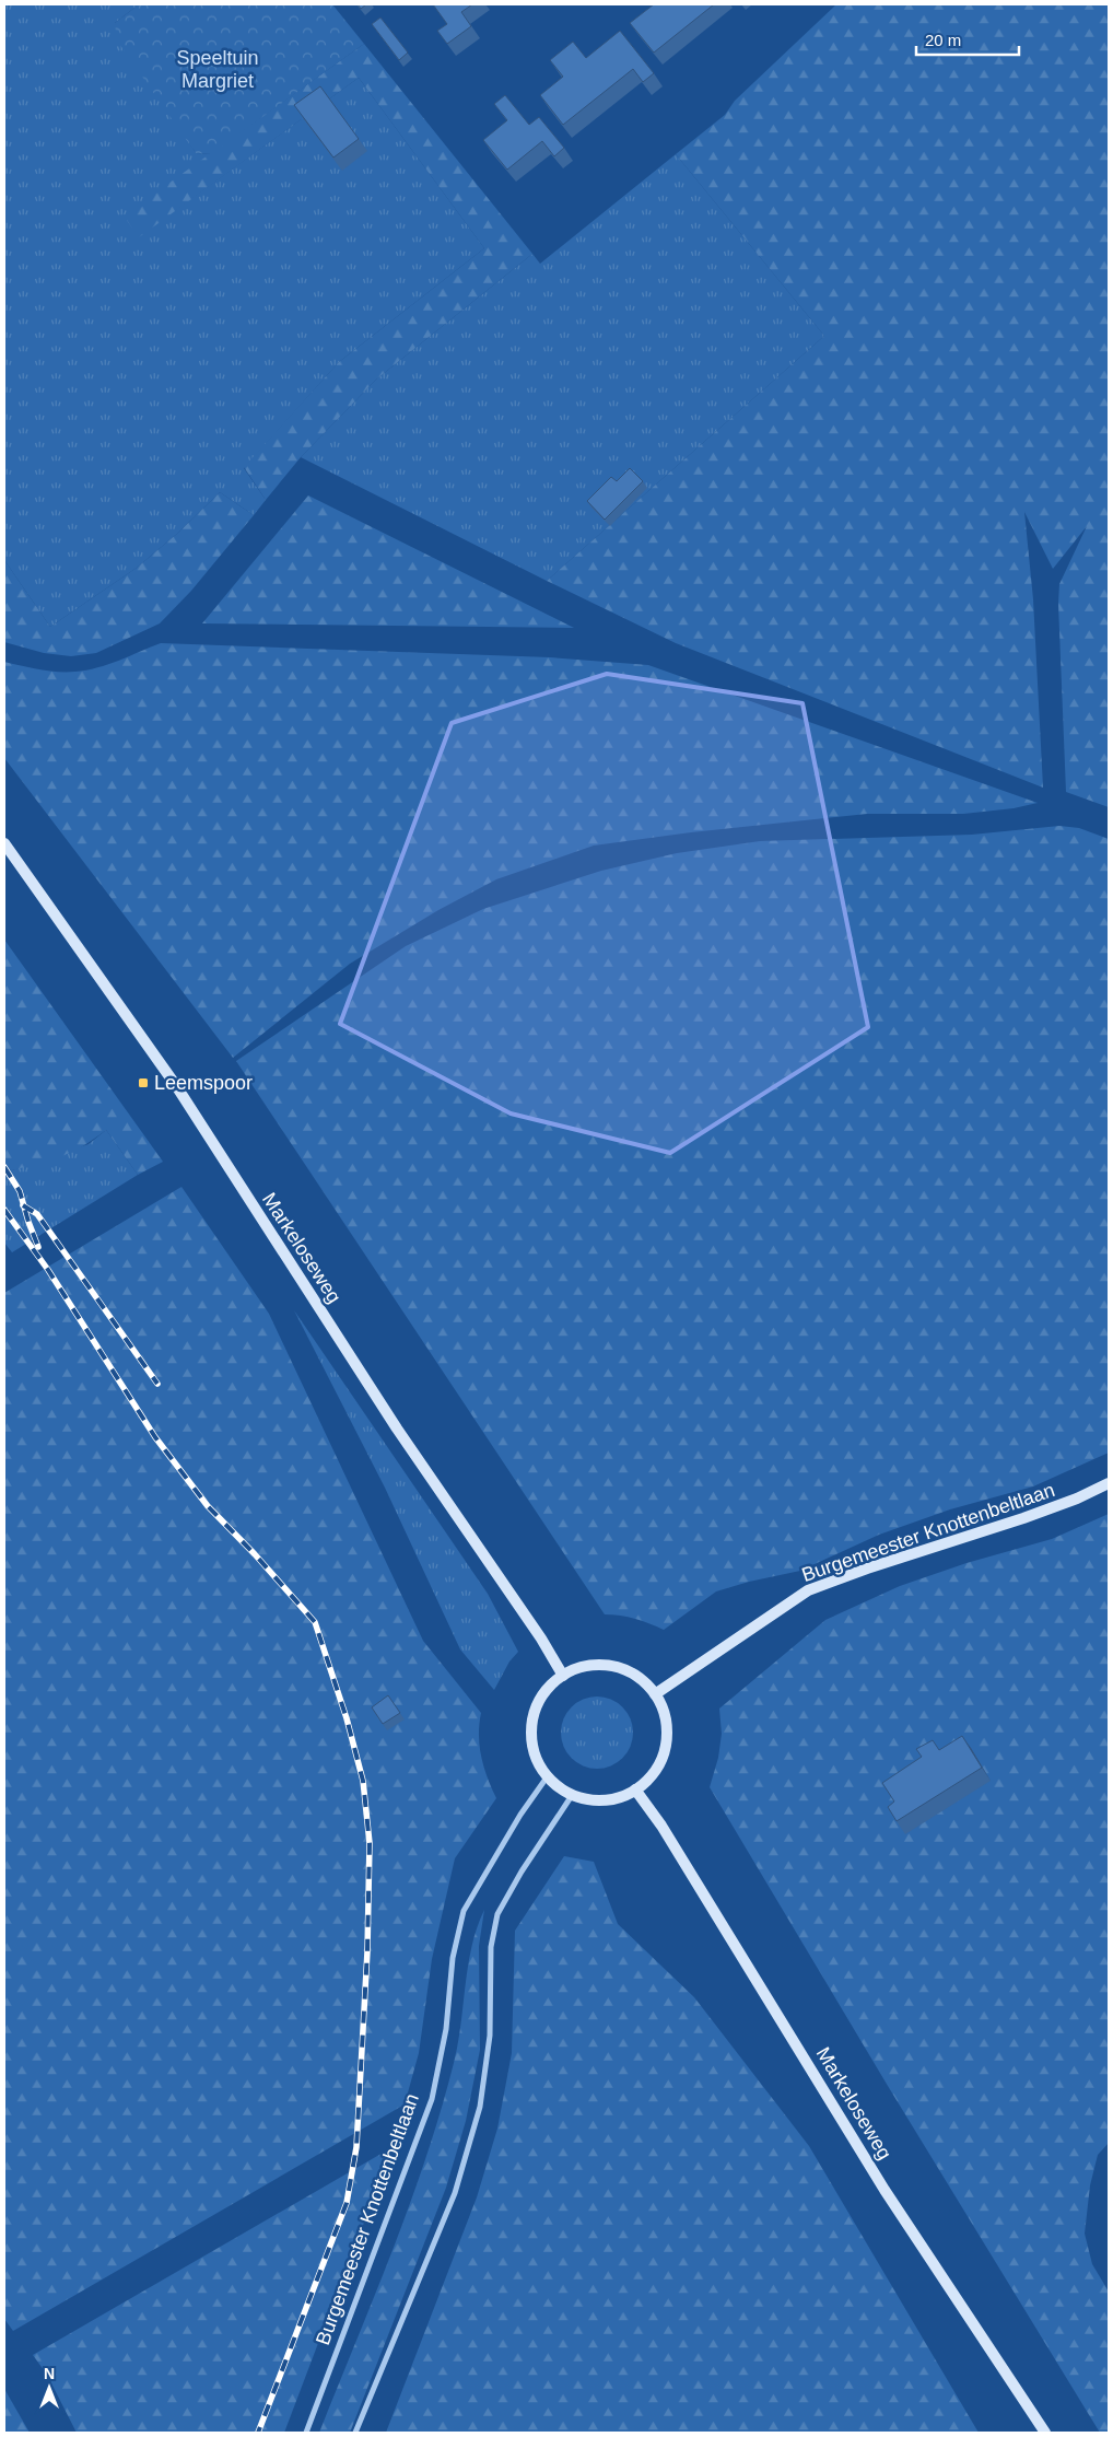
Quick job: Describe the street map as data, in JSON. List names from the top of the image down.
{
  "streets": {
    "main road": ["Markeloseweg", "Burgemeester Knottenbeltlaan"]
  },
  "crossings": [
    ["Markeloseweg", "Burgemeester Knottenbeltlaan"]
  ],
  "parks": ["Speeltuin Margriet"],
  "places": {
    "transit": ["Leemspoor"]
  },
  "scale_bar": "20 m",
  "north": "top"
}
